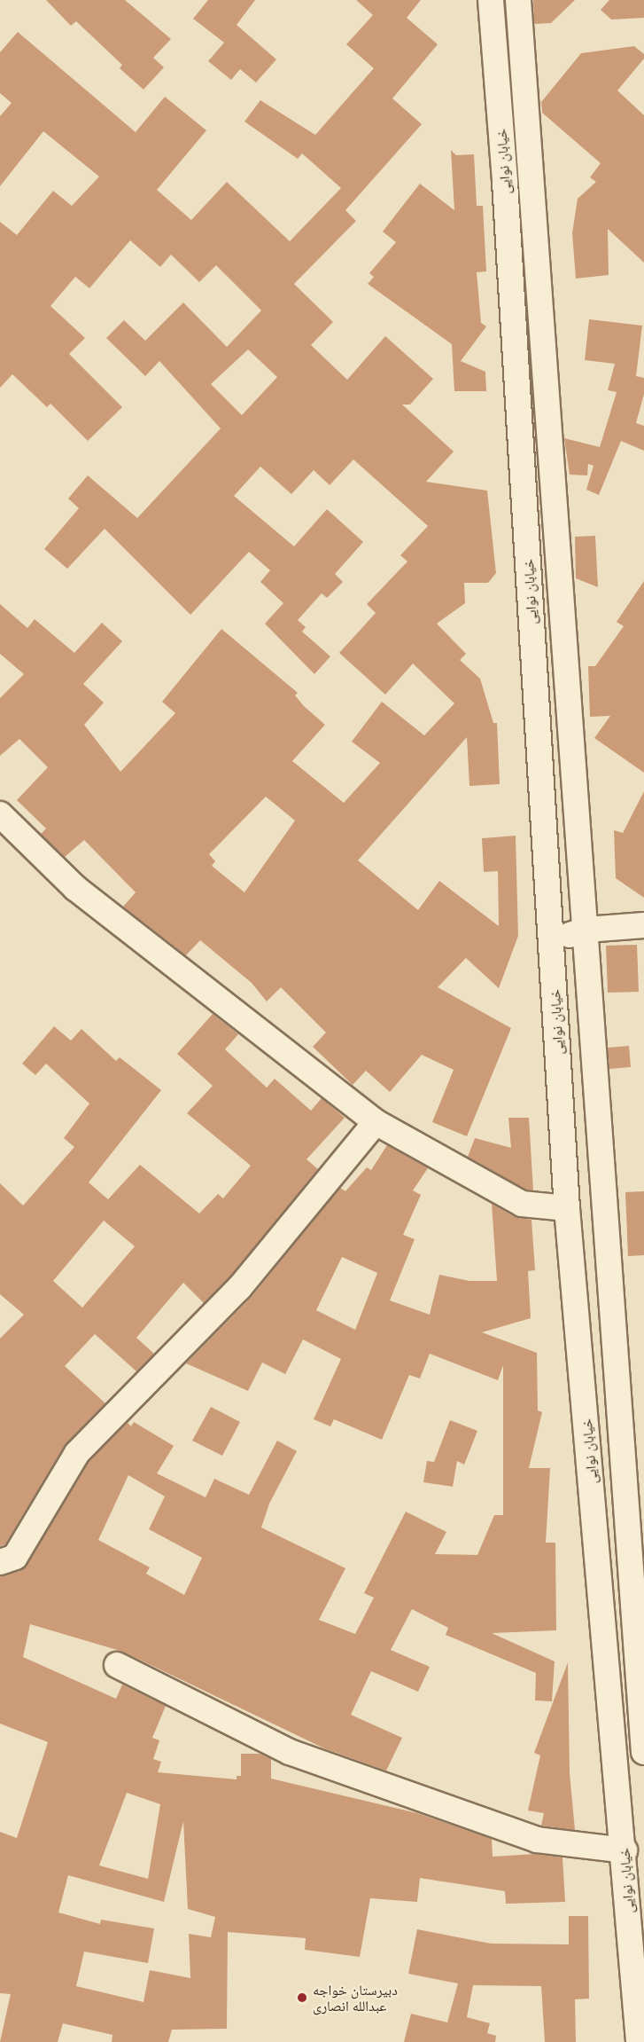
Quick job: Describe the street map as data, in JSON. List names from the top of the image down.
{
  "streets": {
    "street": ["خیابان نوایی"]
  },
  "places": ["دبیرستان خواجه عبدالله انصاری"]
}
